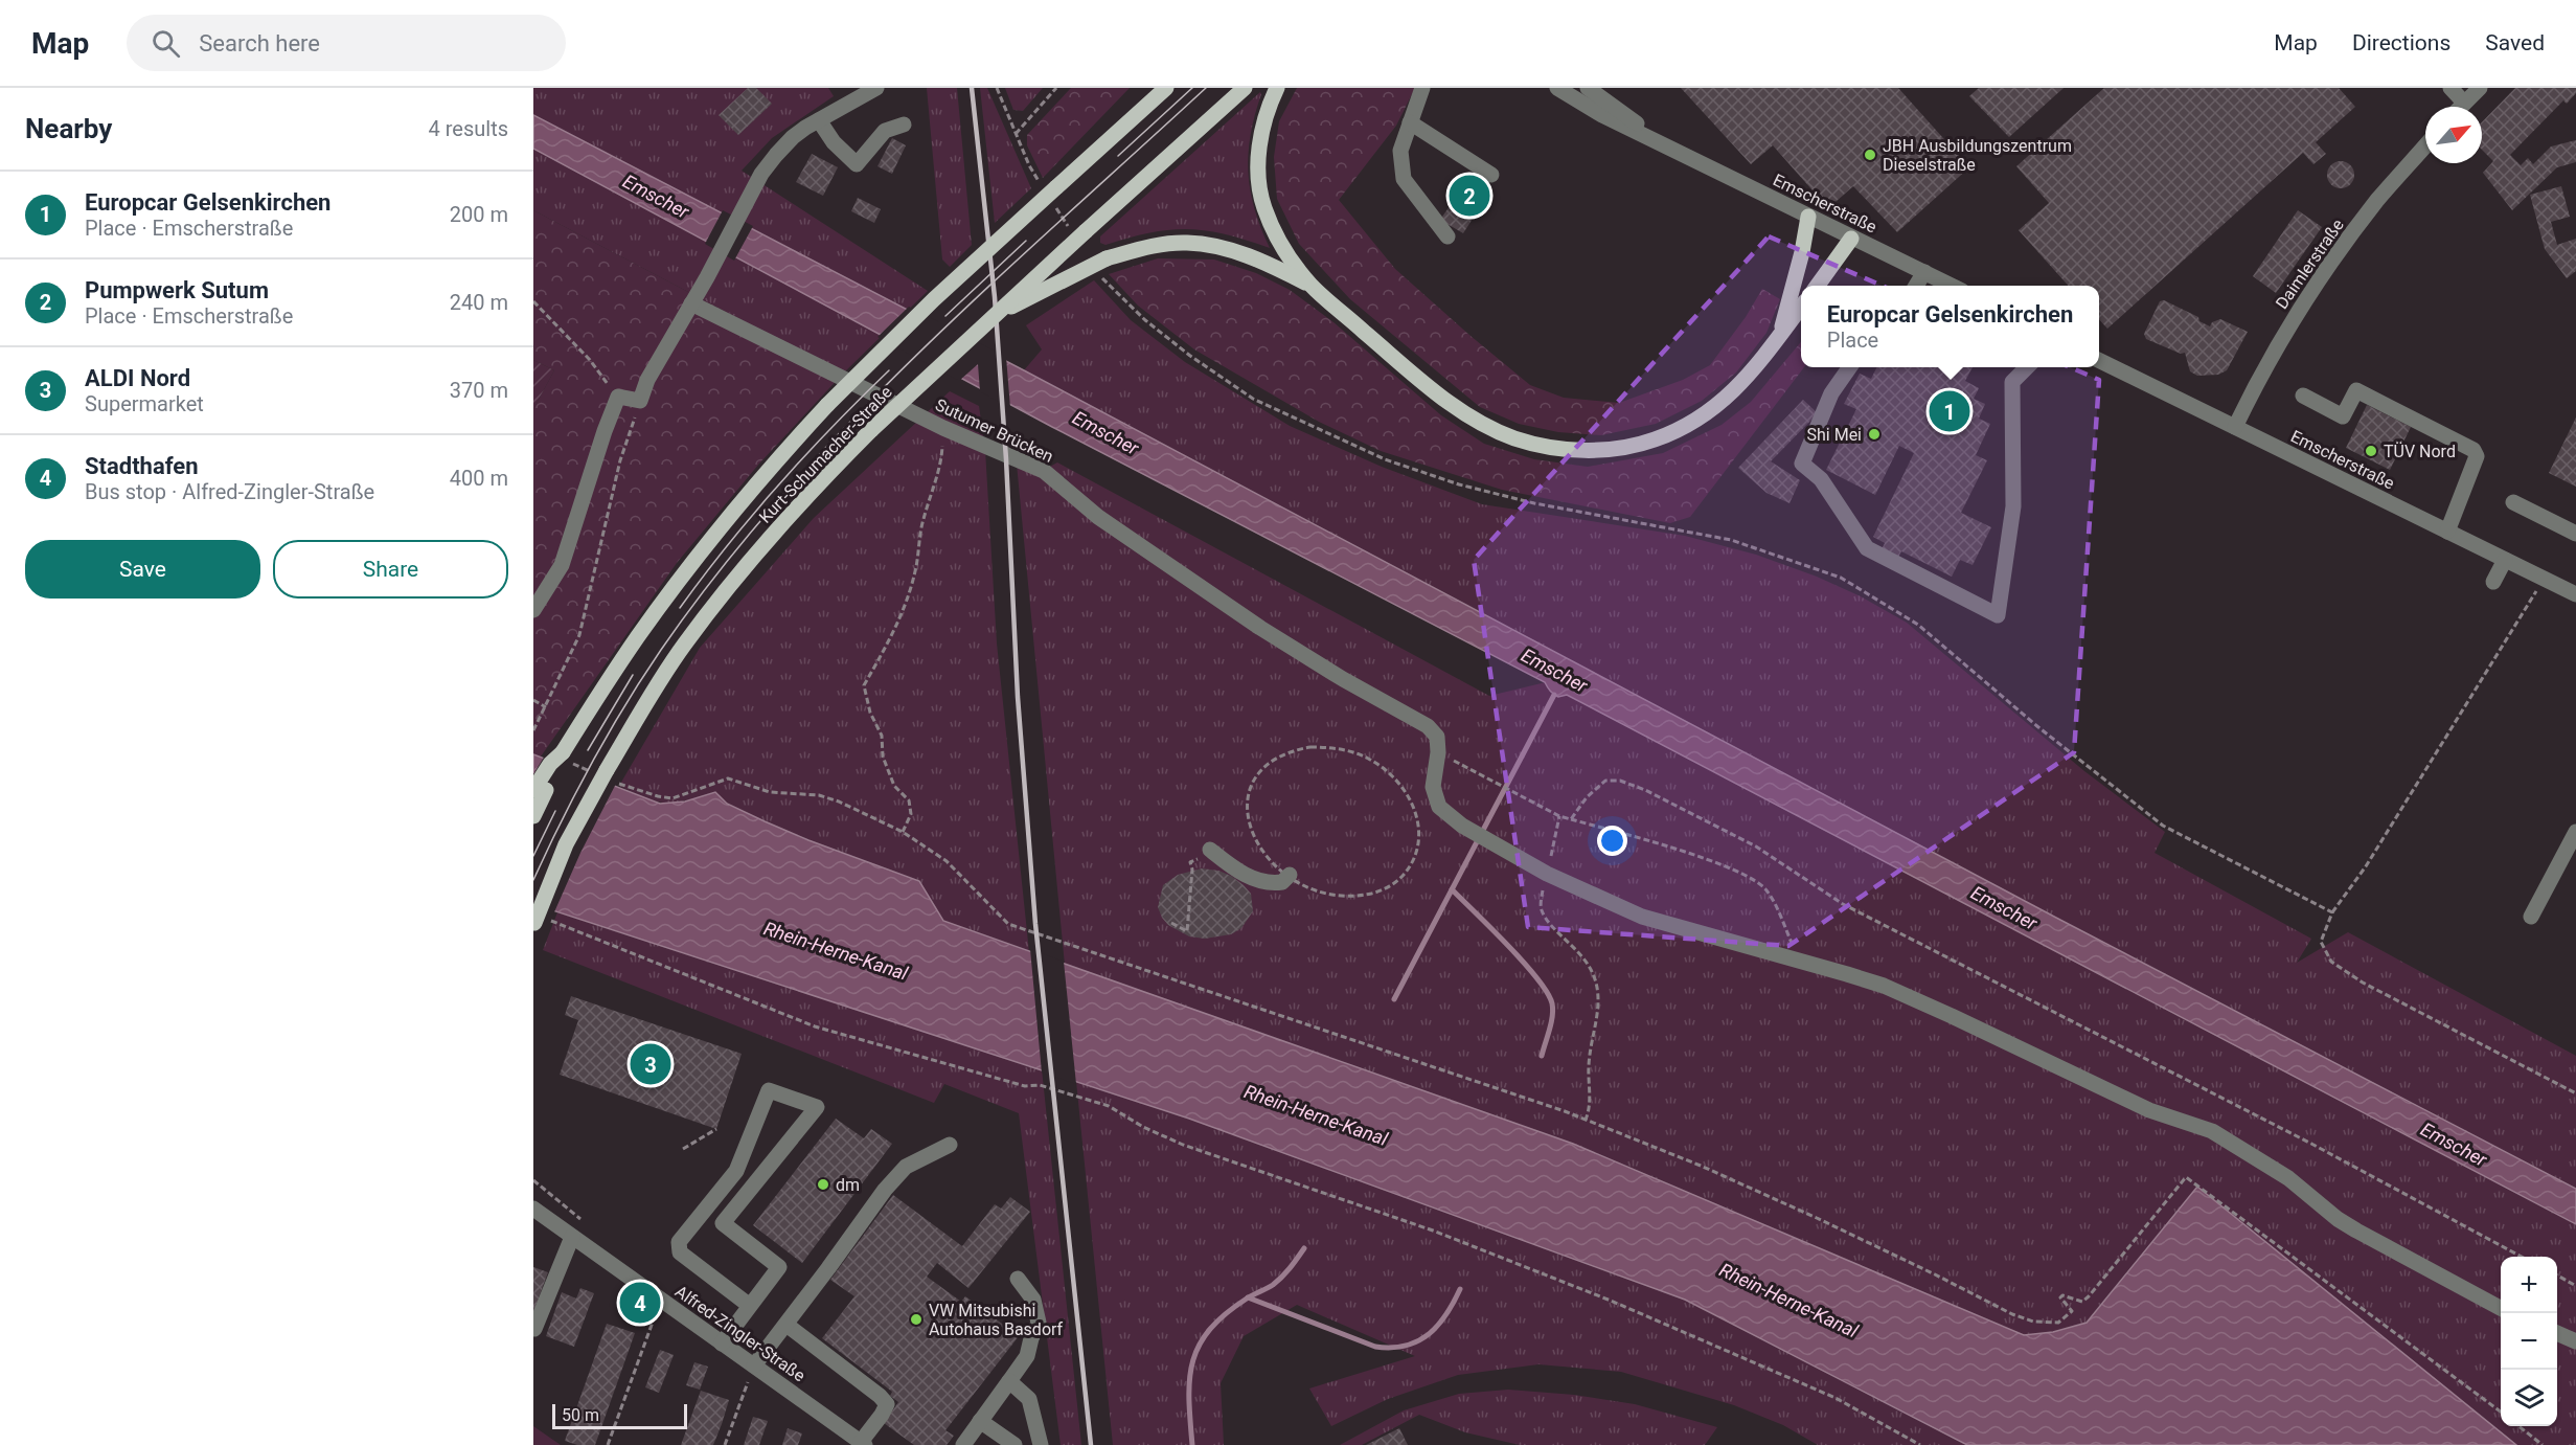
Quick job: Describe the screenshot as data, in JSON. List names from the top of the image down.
{
  "streets": {
    "main road": ["Kurt-Schumacher-Straße"],
    "street": [
      "Emscherstraße",
      "Daimlerstraße",
      "Sutumer Brücken",
      "Alfred-Zingler-Straße"
    ]
  },
  "crossings": [
    ["Emscherstraße", "Daimlerstraße"]
  ],
  "water": ["Emscher", "Rhein-Herne-Kanal"],
  "places": [
    "JBH Ausbildungszentrum Dieselstraße",
    "Shi Mei",
    "TÜV Nord",
    "dm",
    "VW Mitsubishi Autohaus Basdorf"
  ],
  "scale_bar": "50 m",
  "north": "top right",
  "page": {
    "header": "Map",
    "search": "Search here",
    "nav": ["Map", "Directions", "Saved"],
    "heading": ["Nearby", "4 results"],
    "list": [
      {
        "mark": "1",
        "name": "Europcar Gelsenkirchen",
        "note": "Place · Emscherstraße",
        "value": "200 m"
      },
      {
        "mark": "2",
        "name": "Pumpwerk Sutum",
        "note": "Place · Emscherstraße",
        "value": "240 m"
      },
      {
        "mark": "3",
        "name": "ALDI Nord",
        "note": "Supermarket",
        "value": "370 m"
      },
      {
        "mark": "4",
        "name": "Stadthafen",
        "note": "Bus stop · Alfred-Zingler-Straße",
        "value": "400 m"
      }
    ],
    "pins": [
      "2",
      "1",
      "3",
      "4"
    ],
    "popup": ["Europcar Gelsenkirchen", "Place"],
    "buttons": ["Save", "Share"],
    "map_buttons": ["+", "−"],
    "scale": "50 m"
  }
}
